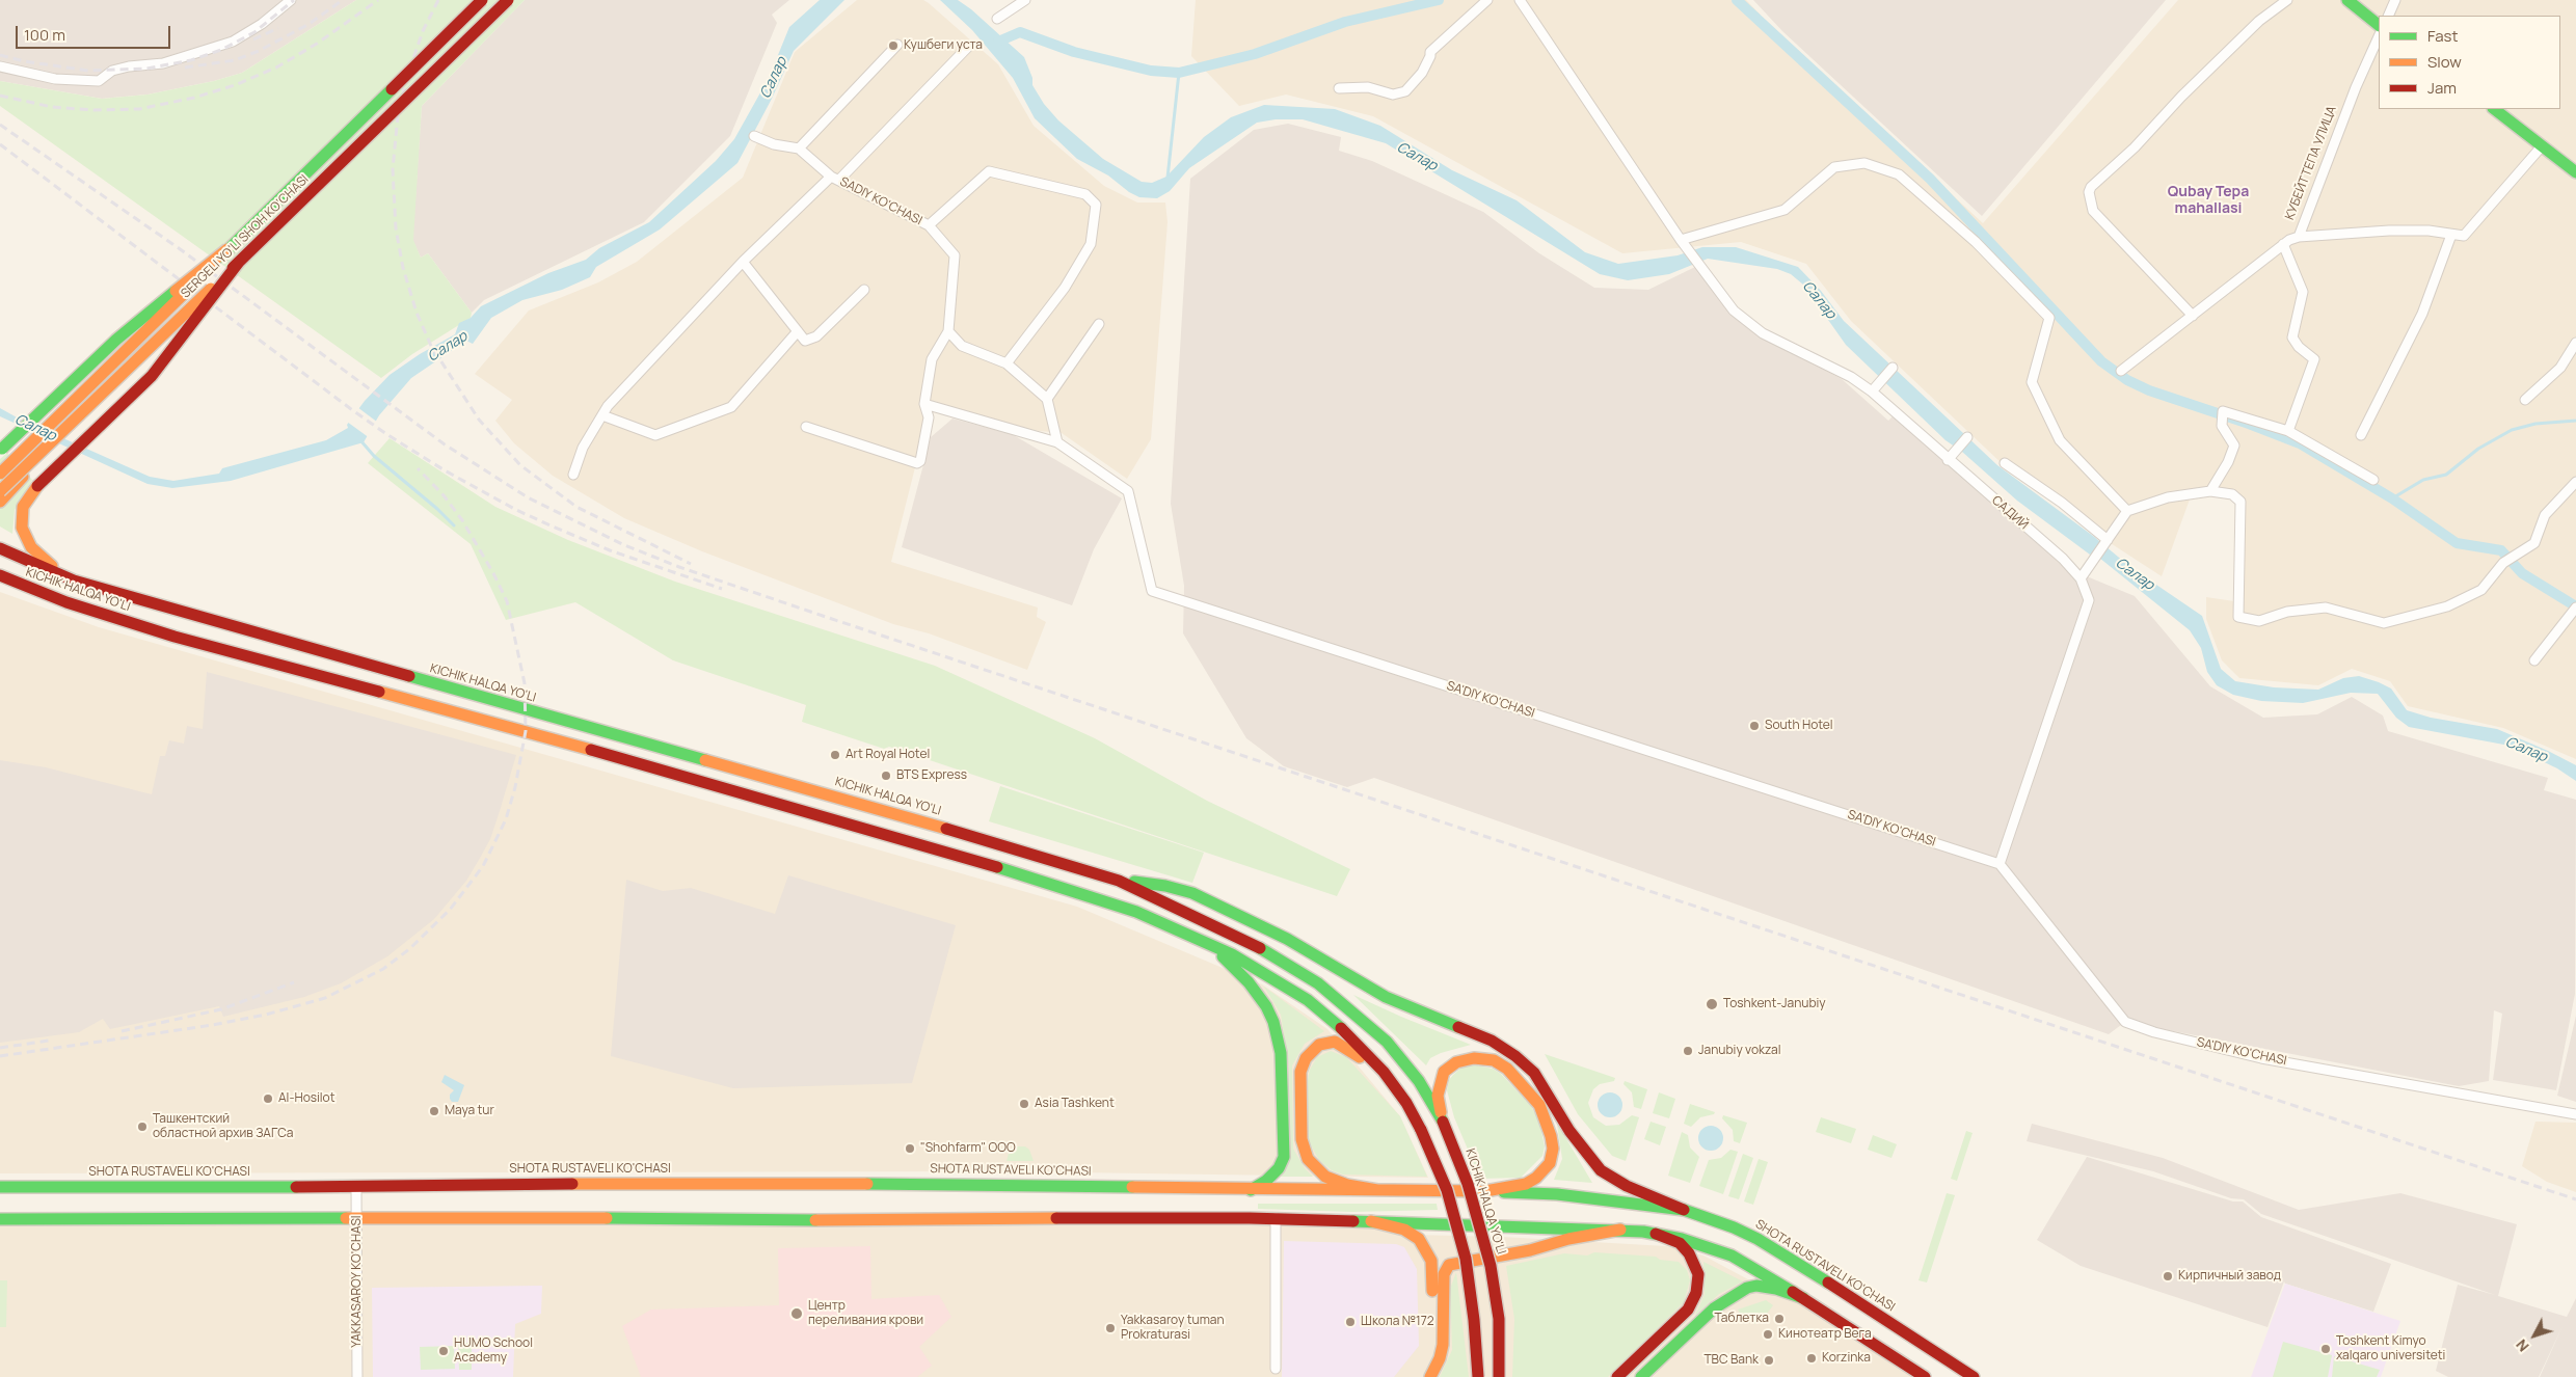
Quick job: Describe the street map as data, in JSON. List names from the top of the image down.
{
  "streets": {
    "main road": ["SERGELI YO‘LI SHOH KO‘CHASI", "KICHIK HALQA YO'LI", "SHOTA RUSTAVELI KO'CHASI"],
    "street": [
      "КУБЕЙТТЕПА УЛИЦА",
      "SADIY KO'CHASI",
      "САДИЙ",
      "SA'DIY KO'CHASI",
      "YAKKASAROY KO'CHASI"
    ]
  },
  "crossings": [
    ["САДИЙ", "SA'DIY KO'CHASI"],
    ["SHOTA RUSTAVELI KO'CHASI", "YAKKASAROY KO'CHASI"]
  ],
  "districts": ["Qubay Tepa mahallasi"],
  "water": ["Салар"],
  "places": [
    "Кушбеги уста",
    "South Hotel",
    "Art Royal Hotel",
    "BTS Express",
    "Toshkent-Janubiy",
    "Janubiy vokzal",
    "Al-Hosilot",
    "Asia Tashkent",
    "Maya tur",
    "Ташкентский областной архив ЗАГСа",
    "\"Shohfarm\" OOO",
    "Кирпичный завод",
    "Центр переливания крови",
    "Таблетка",
    "Школа №172",
    "Yakkasaroy tuman Prokraturasi",
    "Кинотеатр Вега",
    "Toshkent Kimyo xalqaro universiteti",
    "HUMO School Academy",
    "Korzinka",
    "TBC Bank"
  ],
  "legend": ["Fast", "Slow", "Jam"],
  "scale_bar": "100 m",
  "north": "bottom left"
}
